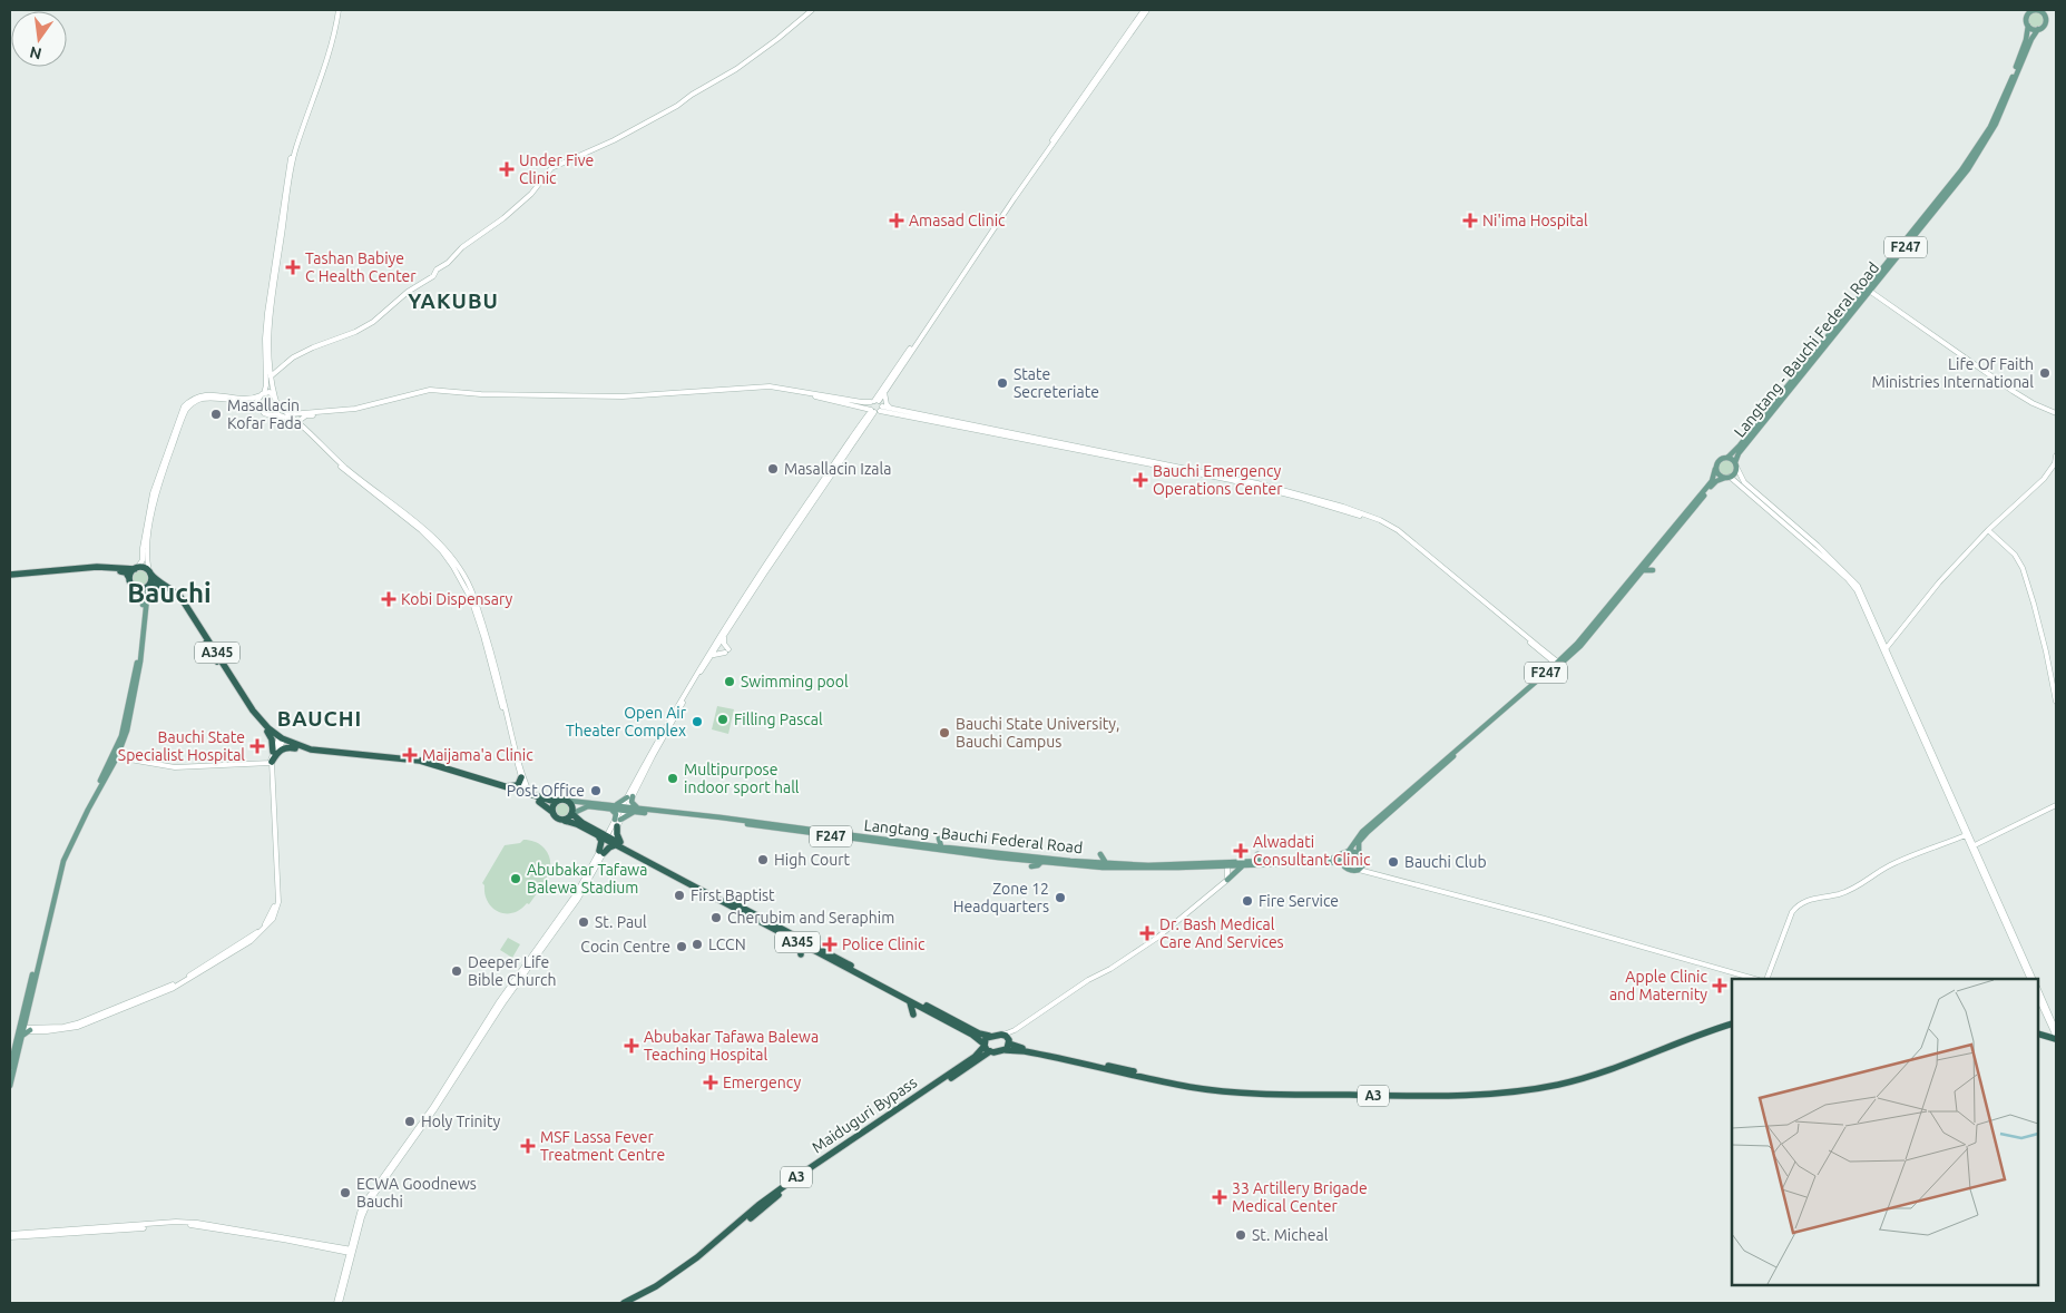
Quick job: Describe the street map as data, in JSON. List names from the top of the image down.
{
  "streets": {
    "highway": ["A345", "A3", "Maiduguri Bypass"],
    "main road": ["F247", "Langtang - Bauchi Federal Road"]
  },
  "crossings": [
    ["F247", "Langtang - Bauchi Federal Road"],
    ["Langtang - Bauchi Federal Road", "A345"],
    ["A345", "A3"],
    ["A345", "Maiduguri Bypass"],
    ["A3", "Maiduguri Bypass"]
  ],
  "districts": ["YAKUBU", "Bauchi", "BAUCHI"],
  "places": {
    "health": [
      "Under Five Clinic",
      "Amasad Clinic",
      "Ni'ima Hospital",
      "Tashan Babiye C Health Center",
      "Bauchi Emergency Operations Center",
      "Kobi Dispensary",
      "Bauchi State Specialist Hospital",
      "Maijama'a Clinic",
      "Alwadati Consultant Clinic",
      "Dr. Bash Medical Care And Services",
      "Police Clinic",
      "Apple Clinic and Maternity",
      "Abubakar Tafawa Balewa Teaching Hospital",
      "Emergency",
      "MSF Lassa Fever Treatment Centre",
      "33 Artillery Brigade Medical Center"
    ],
    "other": [
      "Life Of Faith Ministries International",
      "State Secreteriate",
      "Masallacin Kofar Fada",
      "Masallacin Izala",
      "Swimming pool",
      "Filling Pascal",
      "Open Air Theater Complex",
      "Bauchi State University, Bauchi Campus",
      "Multipurpose indoor sport hall",
      "Post Office",
      "High Court",
      "Bauchi Club",
      "Abubakar Tafawa Balewa Stadium",
      "First Baptist",
      "Zone 12 Headquarters",
      "Fire Service",
      "Cherubim and Seraphim",
      "St. Paul",
      "LCCN",
      "Cocin Centre",
      "Deeper Life Bible Church",
      "Holy Trinity",
      "ECWA Goodnews Bauchi",
      "St. Micheal"
    ]
  },
  "north": "bottom"
}
